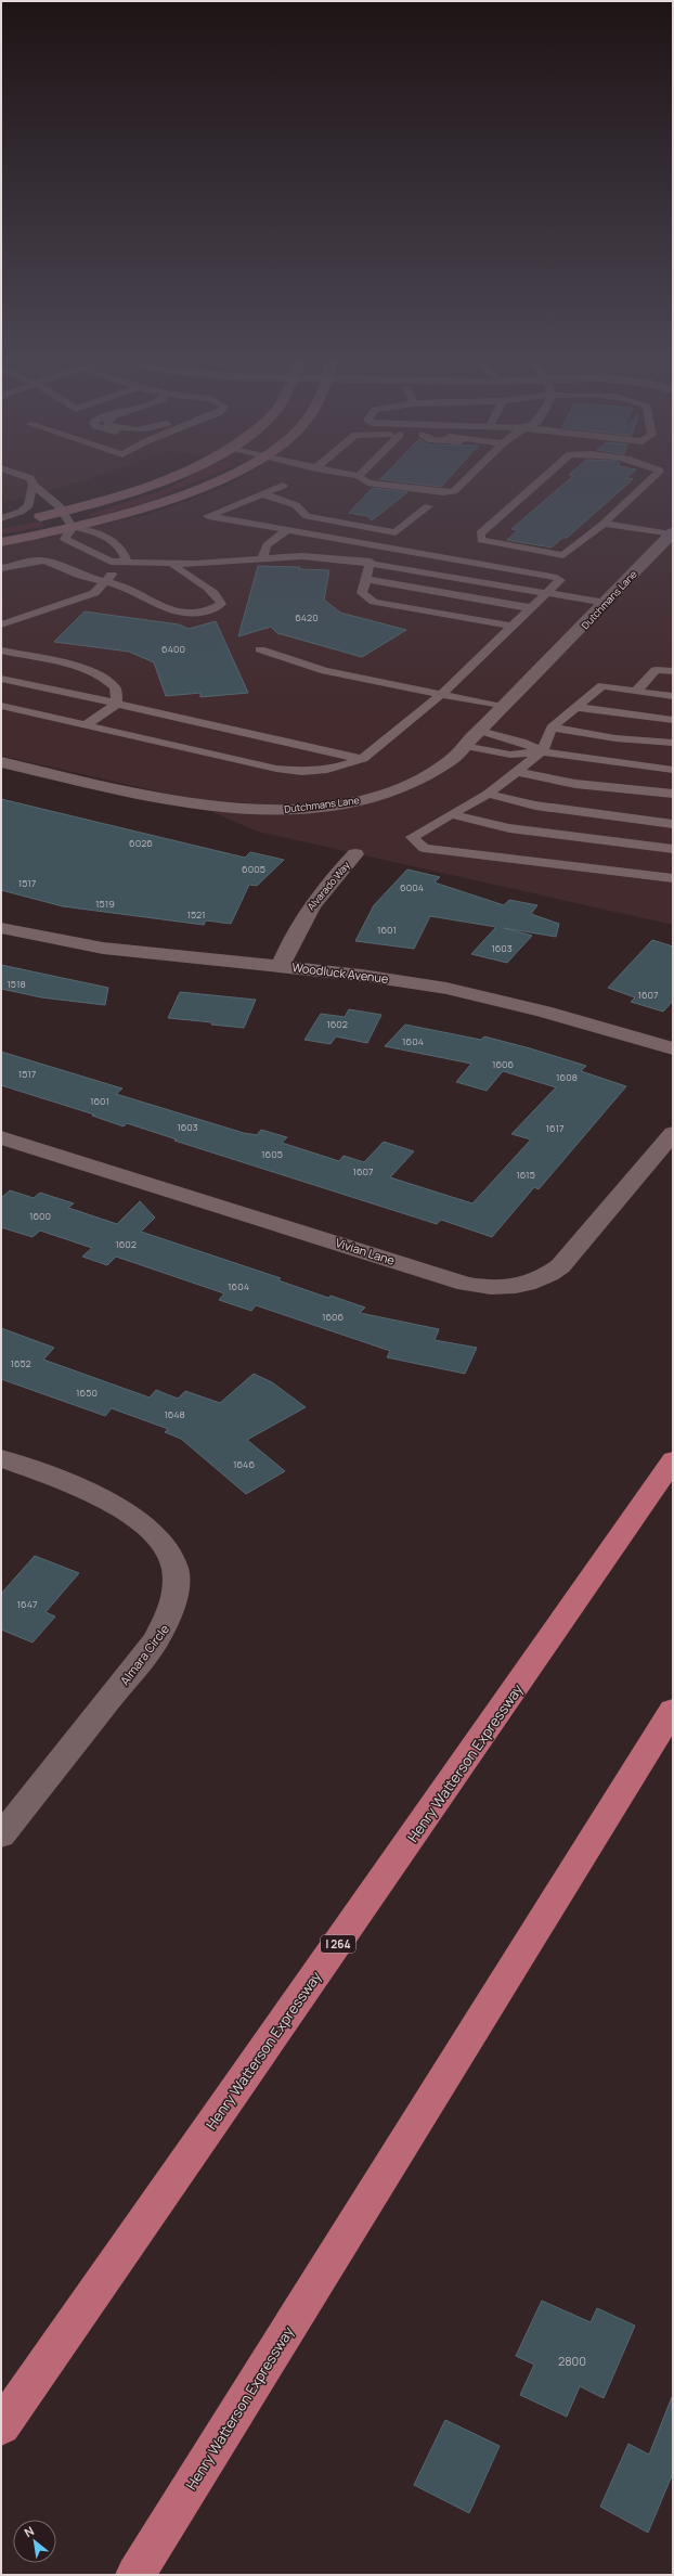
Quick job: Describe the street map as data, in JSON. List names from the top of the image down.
{
  "streets": {
    "highway": ["Henry Watterson Expressway", "I 264"],
    "street": [
      "Dutchmans Lane",
      "Alvarado Way",
      "Woodluck Avenue",
      "Vivian Lane",
      "Almara Circle"
    ]
  },
  "crossings": [
    ["Alvarado Way", "Woodluck Avenue"]
  ],
  "house_numbers": [
    "6420",
    "6400",
    "6026",
    "6005",
    "1517",
    "6004",
    "1519",
    "1521",
    "1601",
    "1603",
    "1518",
    "1607",
    "1602",
    "1604",
    "1606",
    "1517",
    "1608",
    "1601",
    "1603",
    "1617",
    "1605",
    "1607",
    "1615",
    "1600",
    "1602",
    "1604",
    "1606",
    "1652",
    "1650",
    "1648",
    "1646",
    "1647",
    "2800"
  ],
  "north": "top left"
}
